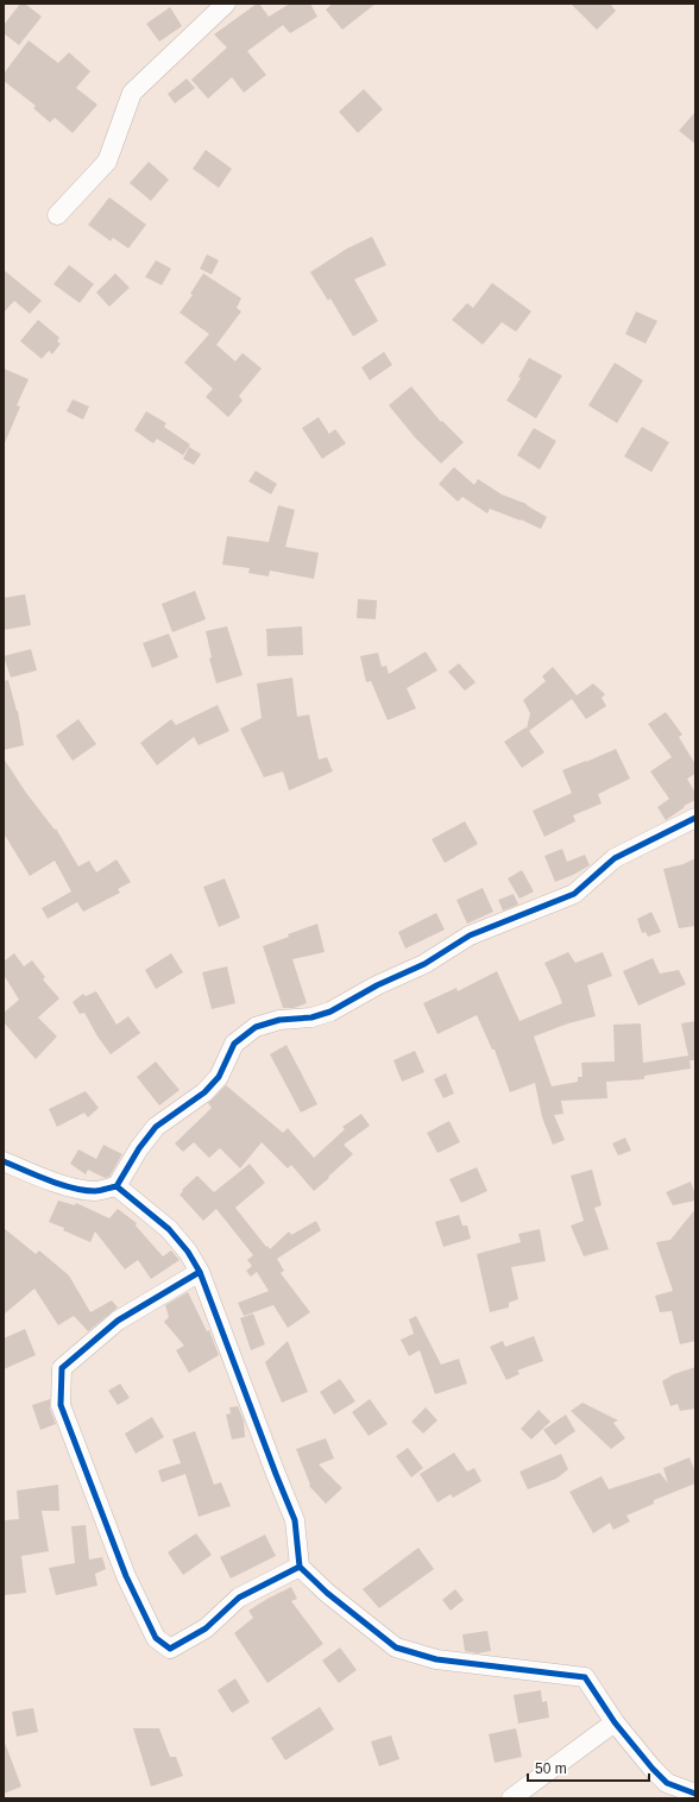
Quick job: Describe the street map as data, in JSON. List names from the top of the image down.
{
  "scale_bar": "50 m"
}
